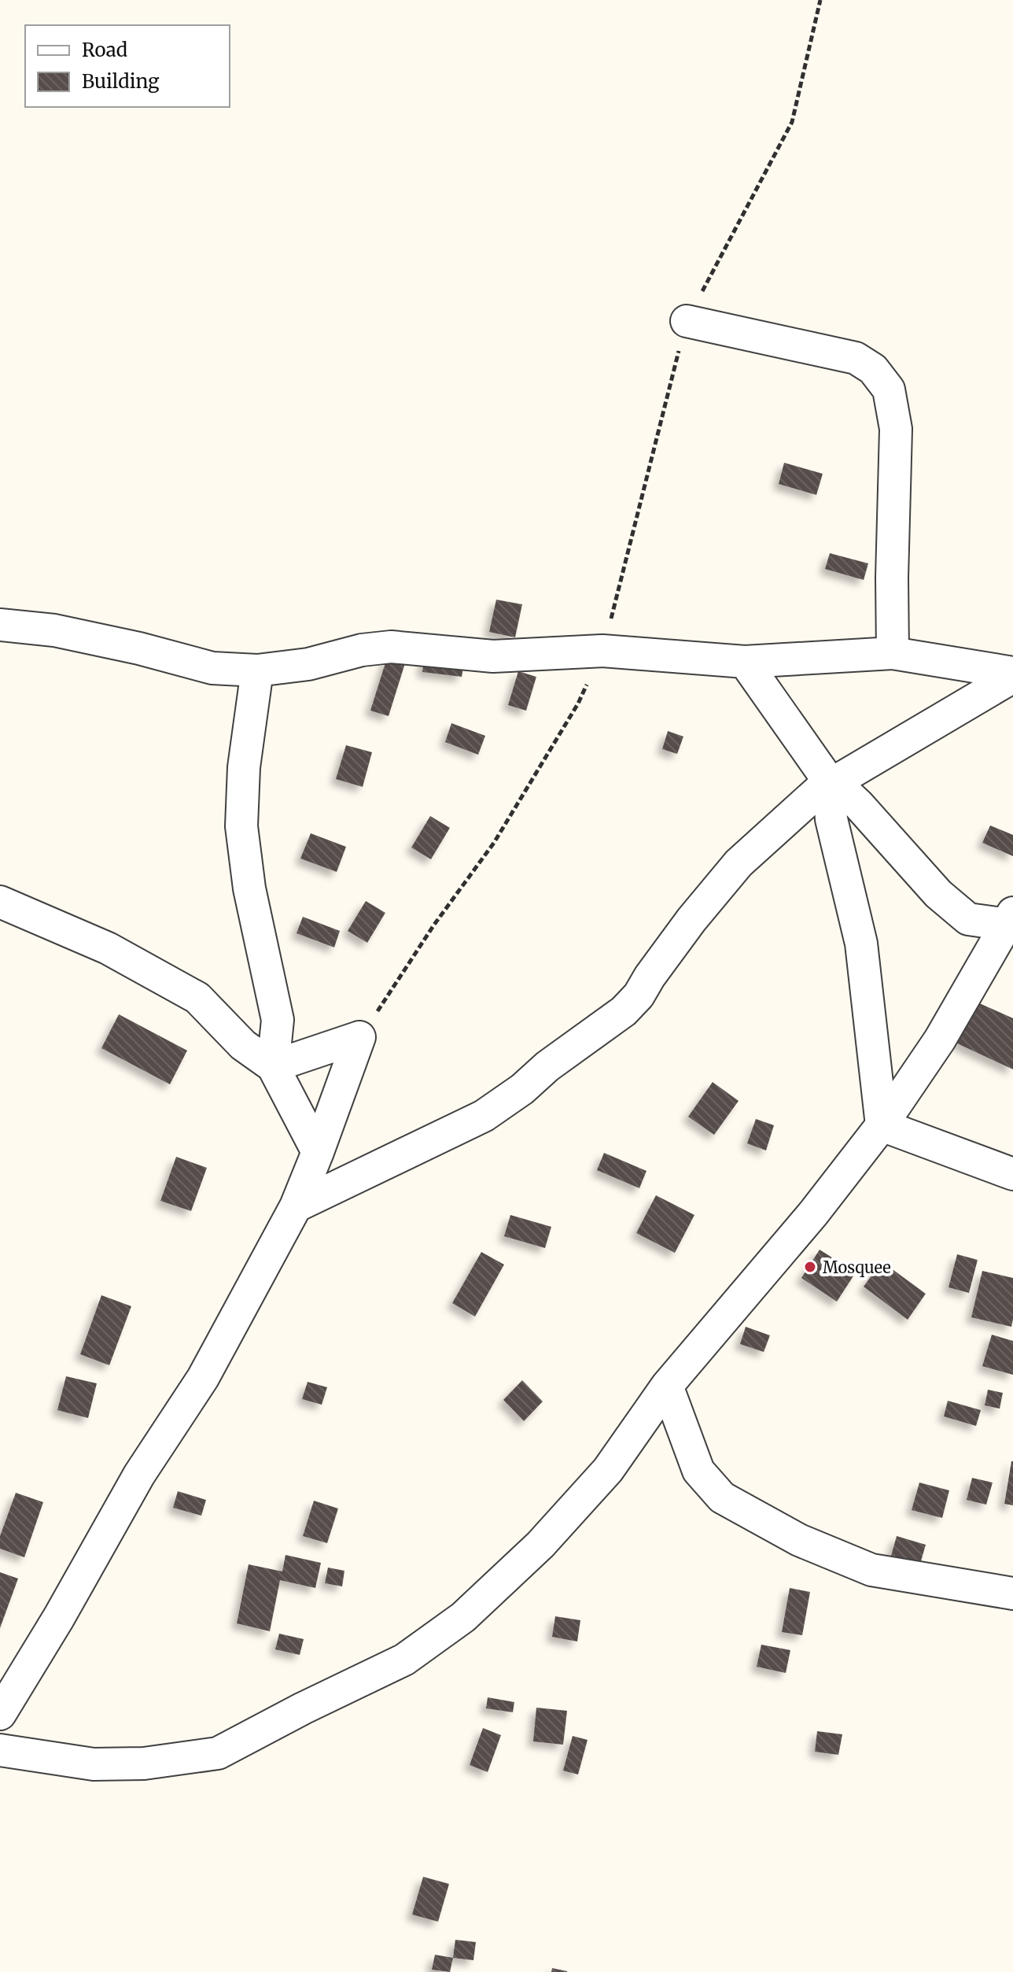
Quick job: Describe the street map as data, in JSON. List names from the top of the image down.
{
  "places": ["Mosquee"],
  "legend": ["Road", "Building"]
}
